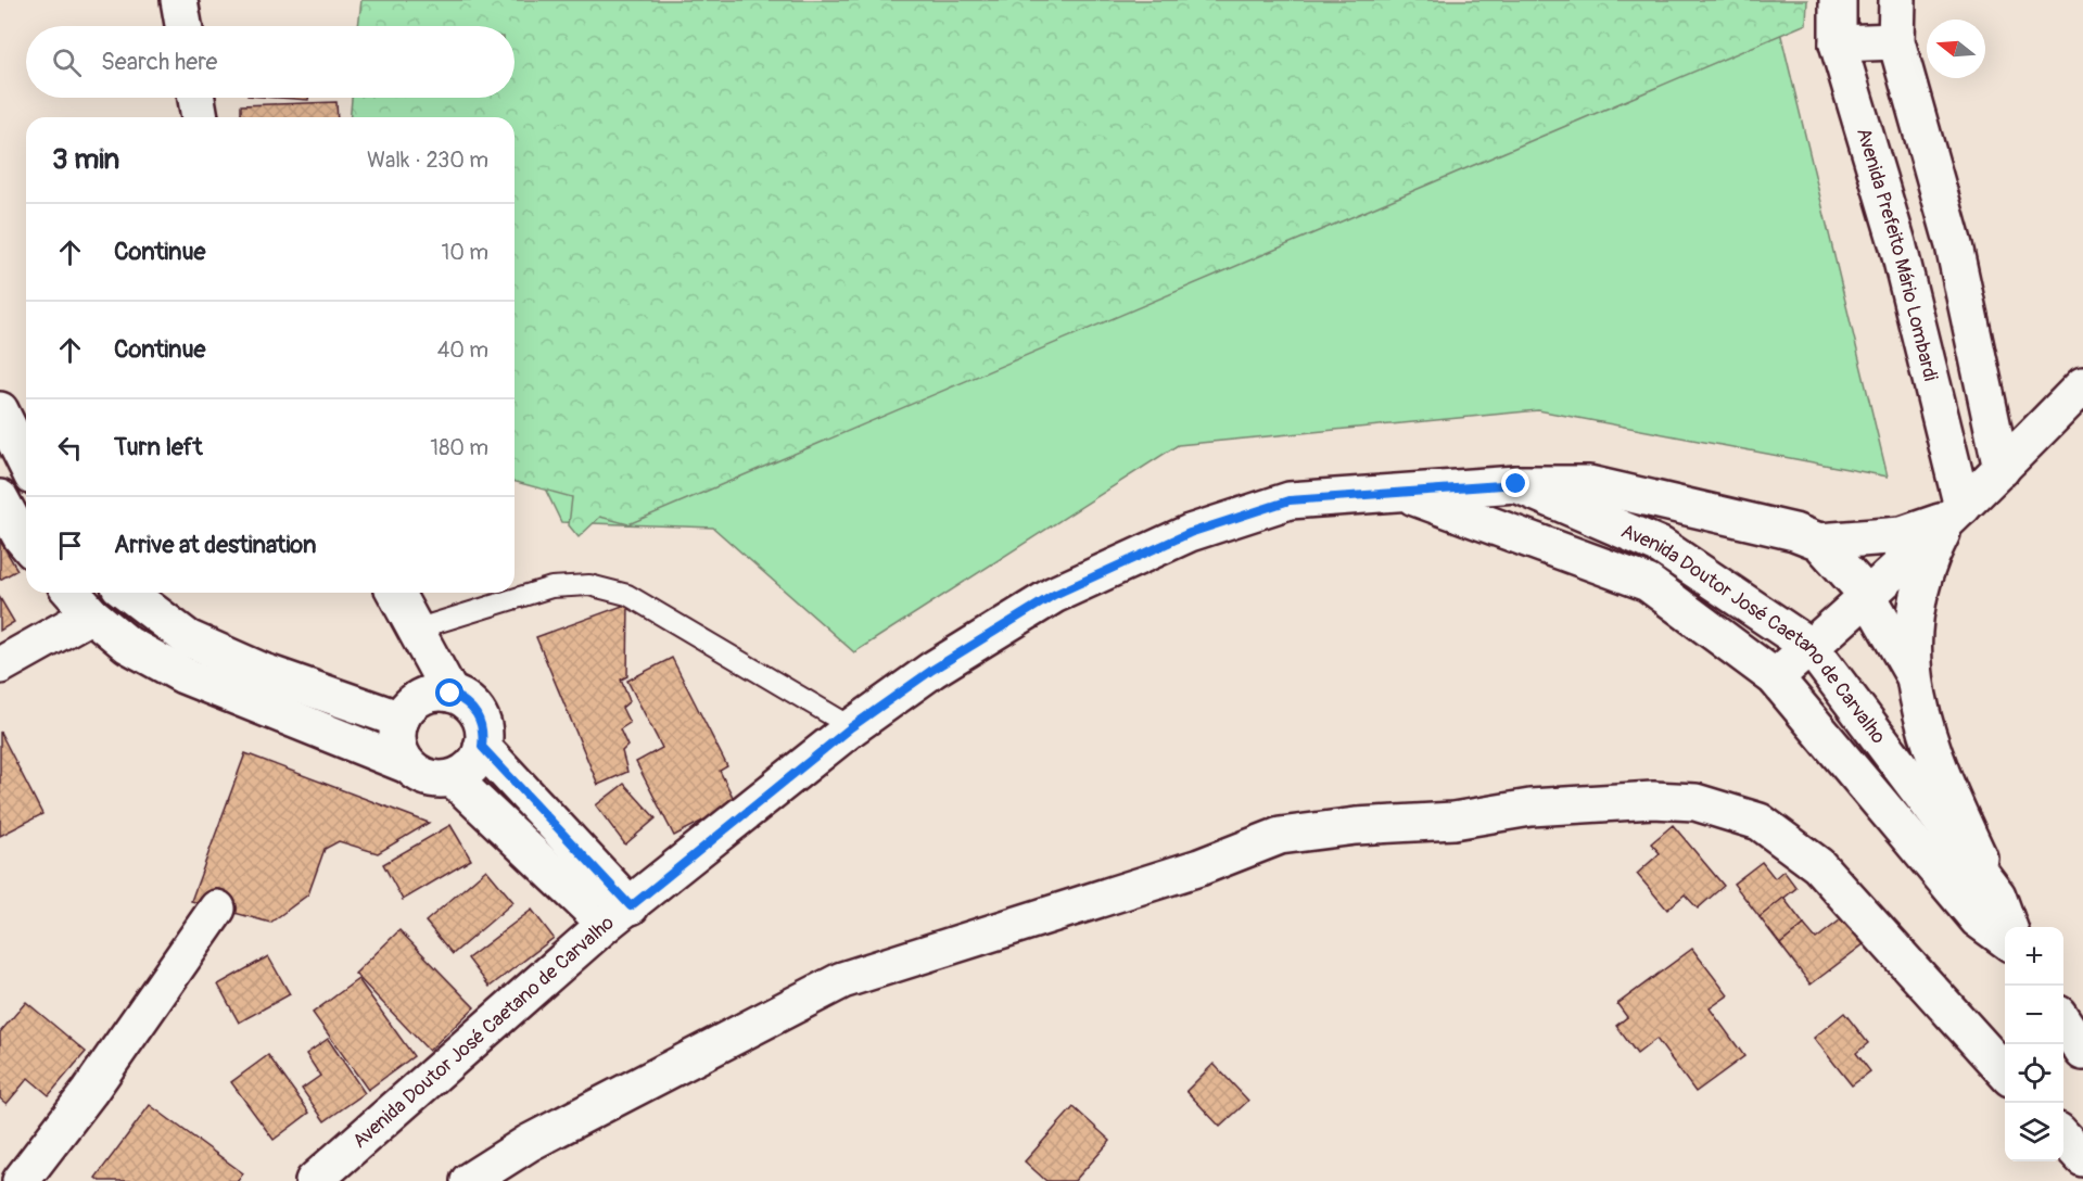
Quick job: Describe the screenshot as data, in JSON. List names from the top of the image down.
{
  "streets": {
    "street": ["Avenida Prefeito Mário Lombardi", "Avenida Doutor José Caetano de Carvalho"]
  },
  "north": "left",
  "page": {
    "search": "Search here",
    "heading": ["3 min", "Walk · 230 m"],
    "list": [
      ["Continue", "10 m"],
      ["Continue", "40 m"],
      ["Turn left", "180 m"],
      "Arrive at destination"
    ],
    "map_buttons": ["+", "−"]
  }
}
